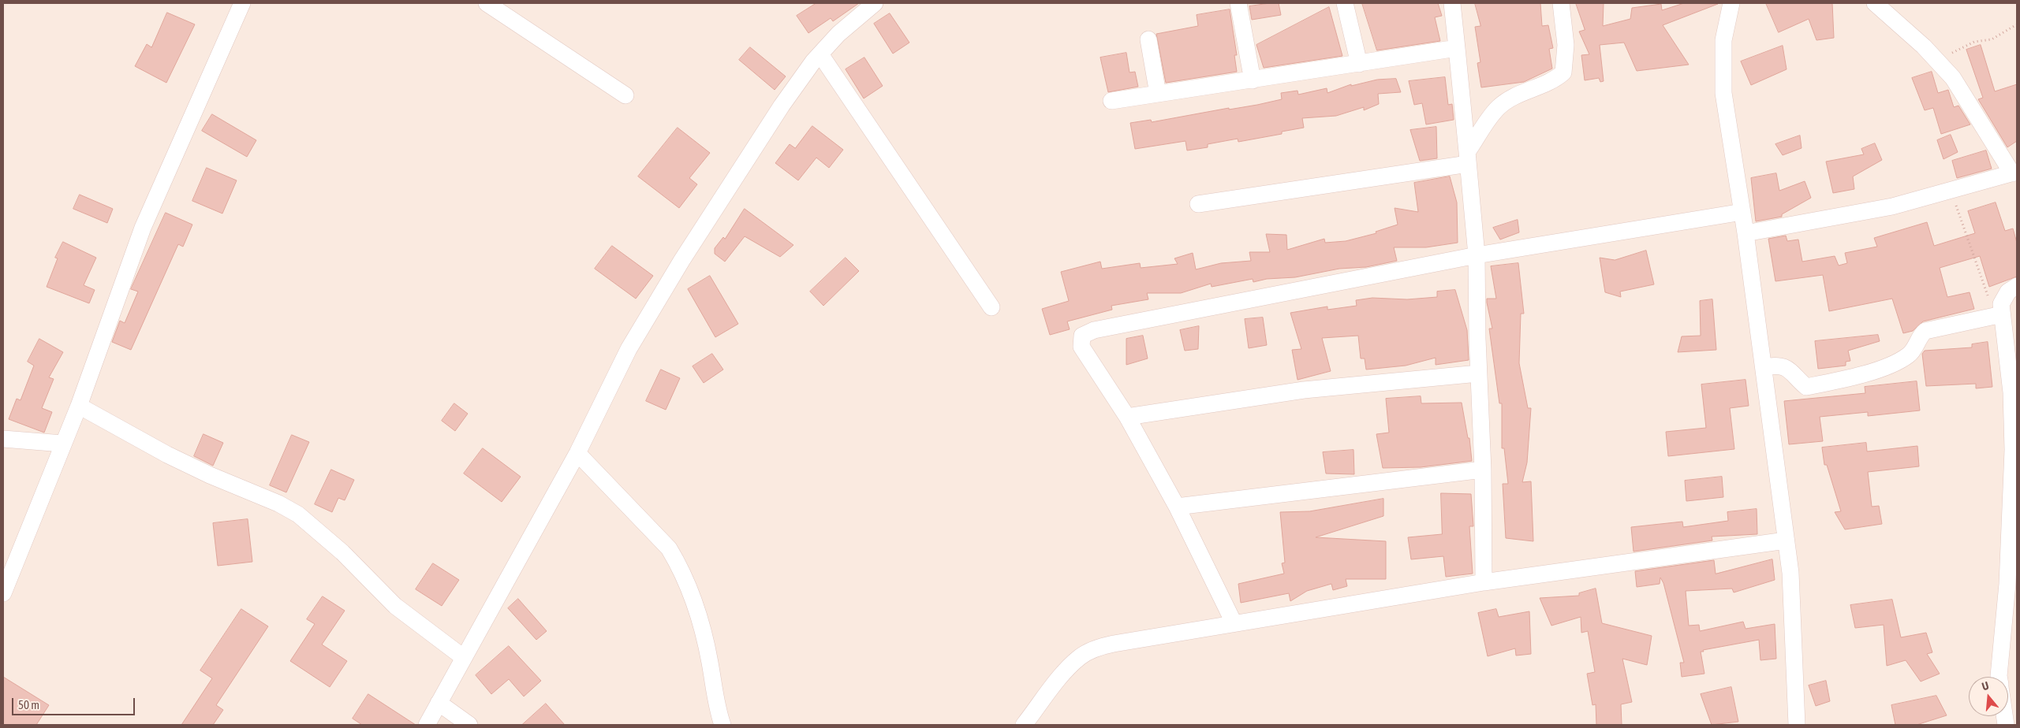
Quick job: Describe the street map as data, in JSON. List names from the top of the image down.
{
  "scale_bar": "50 m",
  "north": "top"
}
